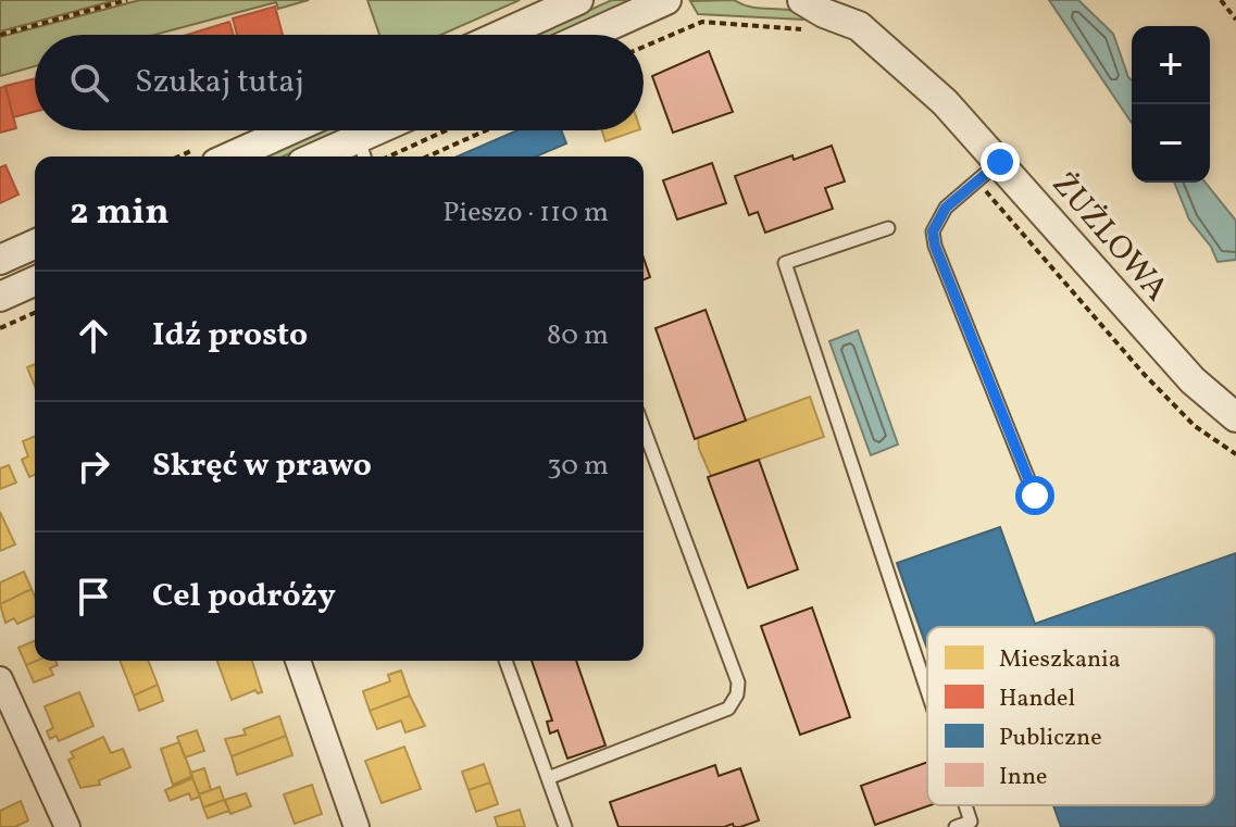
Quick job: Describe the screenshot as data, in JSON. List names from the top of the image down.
{
  "streets": {
    "street": ["ŻUŻLOWA"]
  },
  "legend": [
    "Mieszkania",
    "Handel",
    "Publiczne",
    "Inne"
  ],
  "page": {
    "map_buttons": ["+", "−"],
    "search": "Szukaj tutaj",
    "heading": ["2 min", "Pieszo · 110 m"],
    "list": [
      ["Idź prosto", "80 m"],
      ["Skręć w prawo", "30 m"],
      "Cel podróży"
    ]
  }
}
